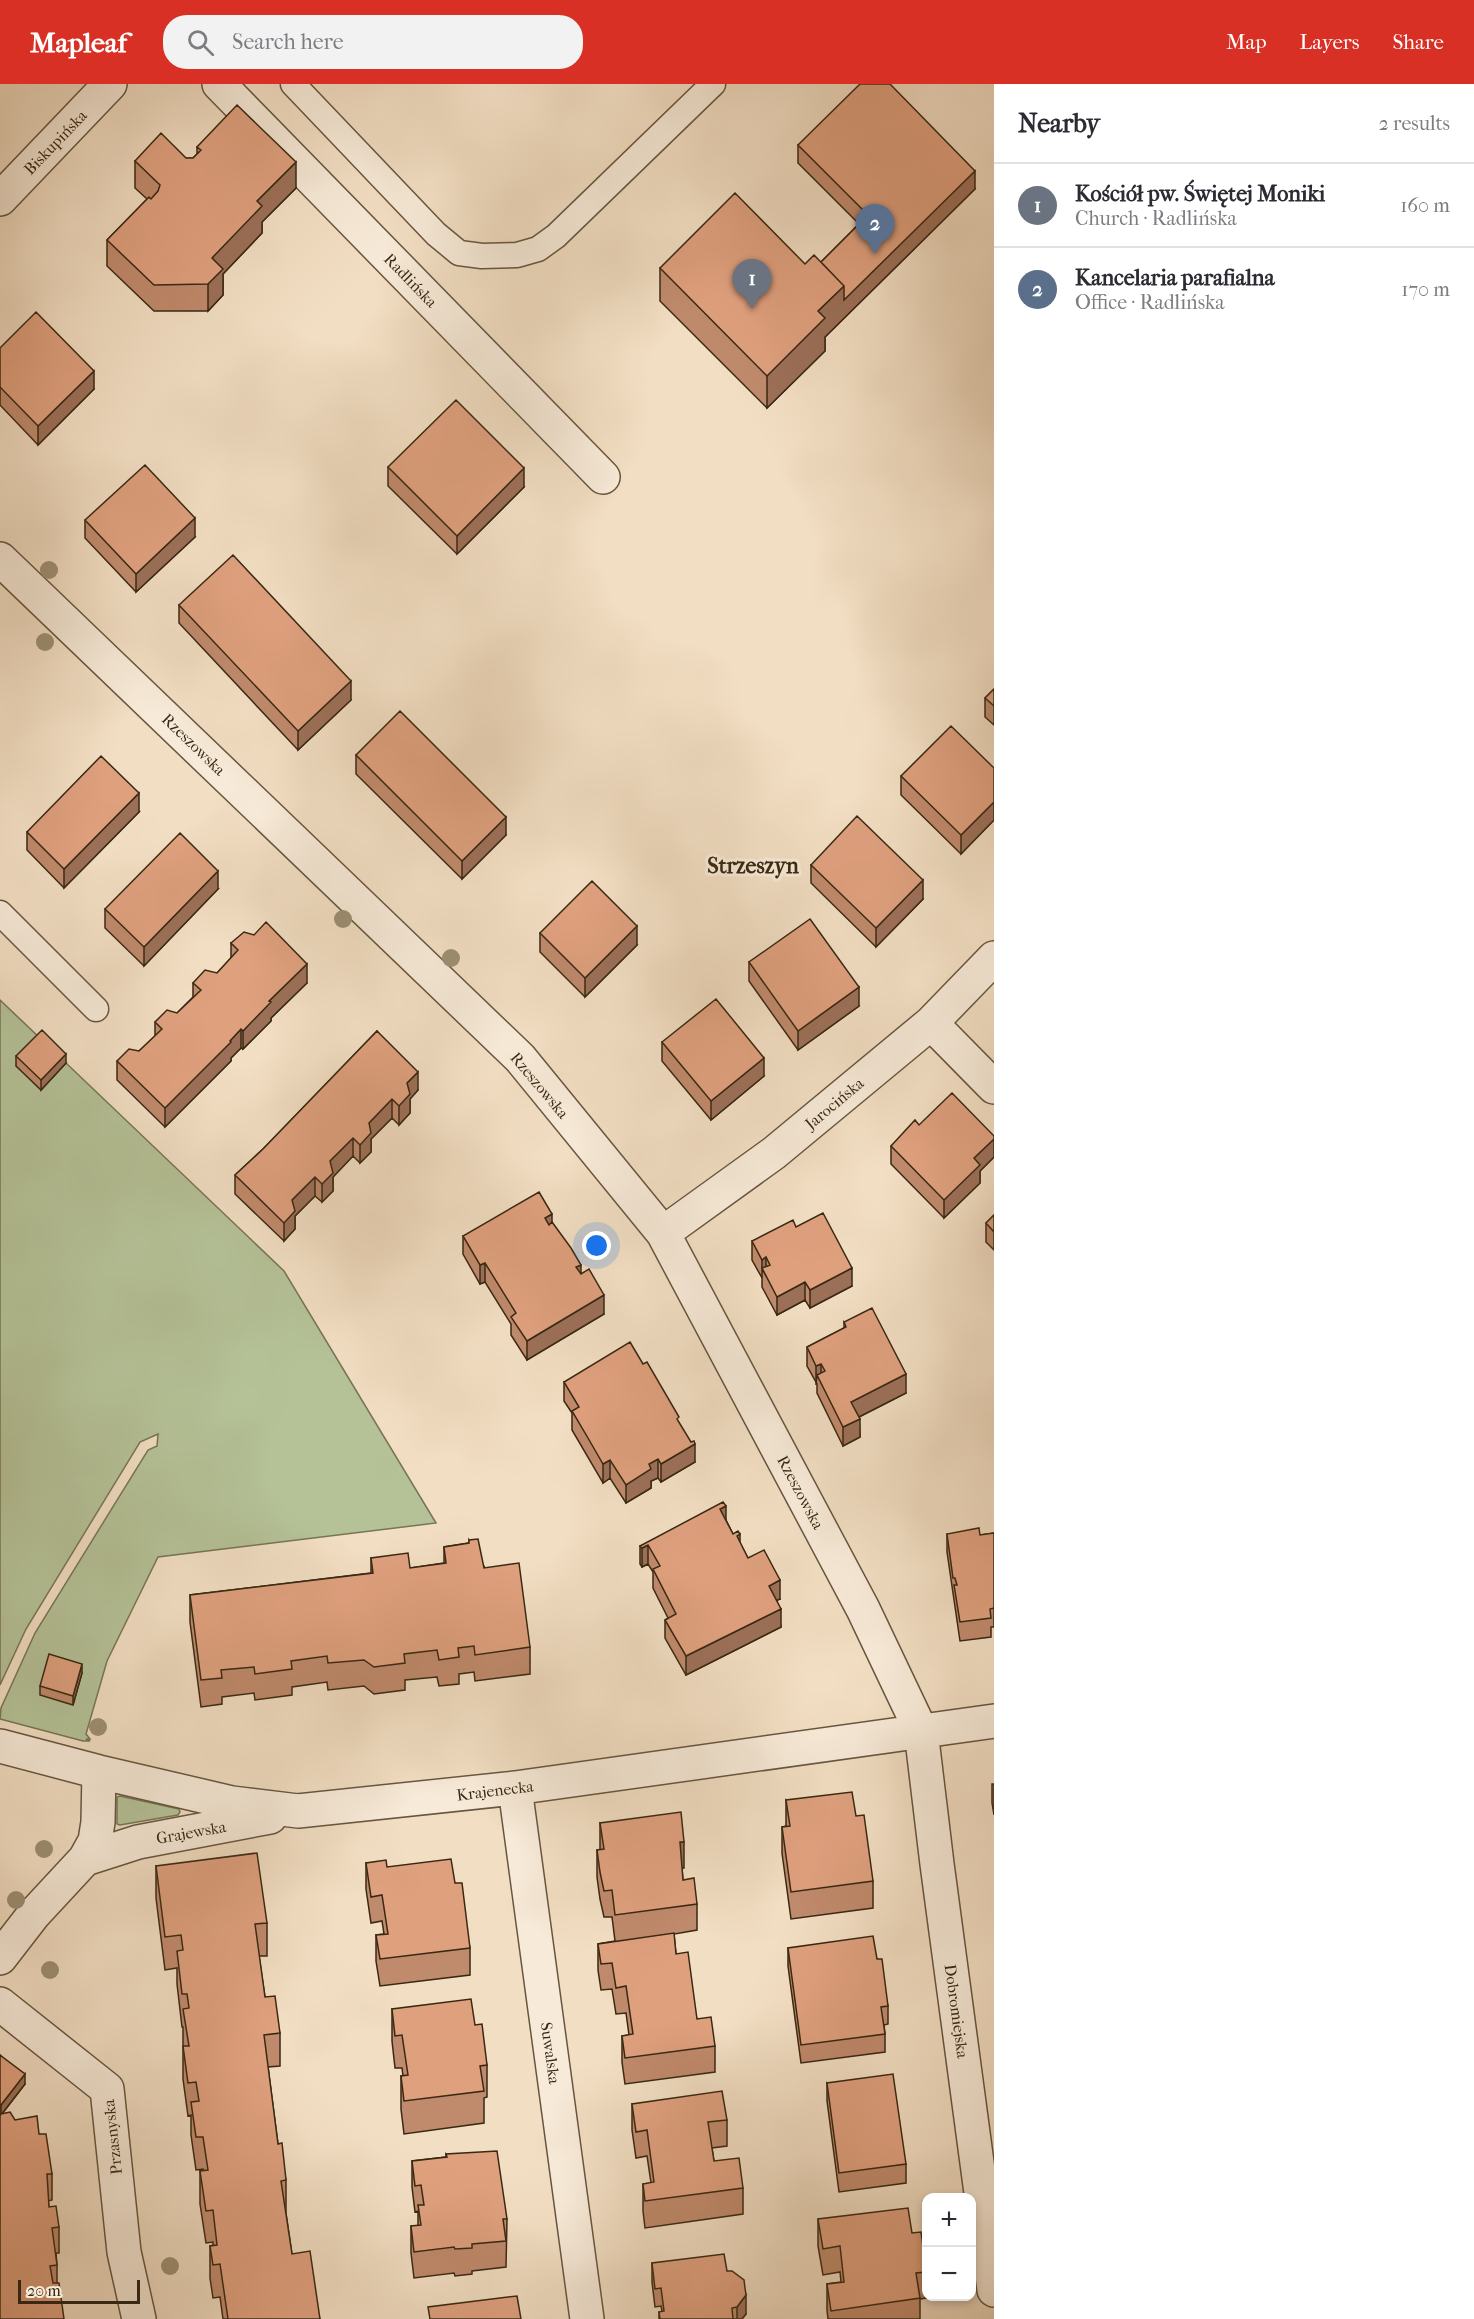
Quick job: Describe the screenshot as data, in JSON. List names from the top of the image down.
{
  "streets": {
    "street": [
      "Biskupińska",
      "Radlińska",
      "Rzeszowska",
      "Jarocińska",
      "Krajenecka",
      "Grajewska",
      "Dobromiejska",
      "Suwalska",
      "Przasnyska"
    ]
  },
  "crossings": [
    ["Rzeszowska", "Jarocińska"],
    ["Rzeszowska", "Krajenecka"],
    ["Rzeszowska", "Dobromiejska"],
    ["Krajenecka", "Grajewska"],
    ["Krajenecka", "Dobromiejska"],
    ["Krajenecka", "Suwalska"]
  ],
  "districts": ["Strzeszyn"],
  "scale_bar": "20 m",
  "page": {
    "header": "Mapleaf",
    "search": "Search here",
    "nav": ["Map", "Layers", "Share"],
    "heading": ["Nearby", "2 results"],
    "list": [
      {
        "mark": "1",
        "name": "Kościół pw. Świętej Moniki",
        "note": "Church · Radlińska",
        "value": "160 m"
      },
      {
        "mark": "2",
        "name": "Kancelaria parafialna",
        "note": "Office · Radlińska",
        "value": "170 m"
      }
    ],
    "pins": ["2", "1"],
    "map_buttons": ["+", "−"],
    "scale": "20 m"
  }
}
